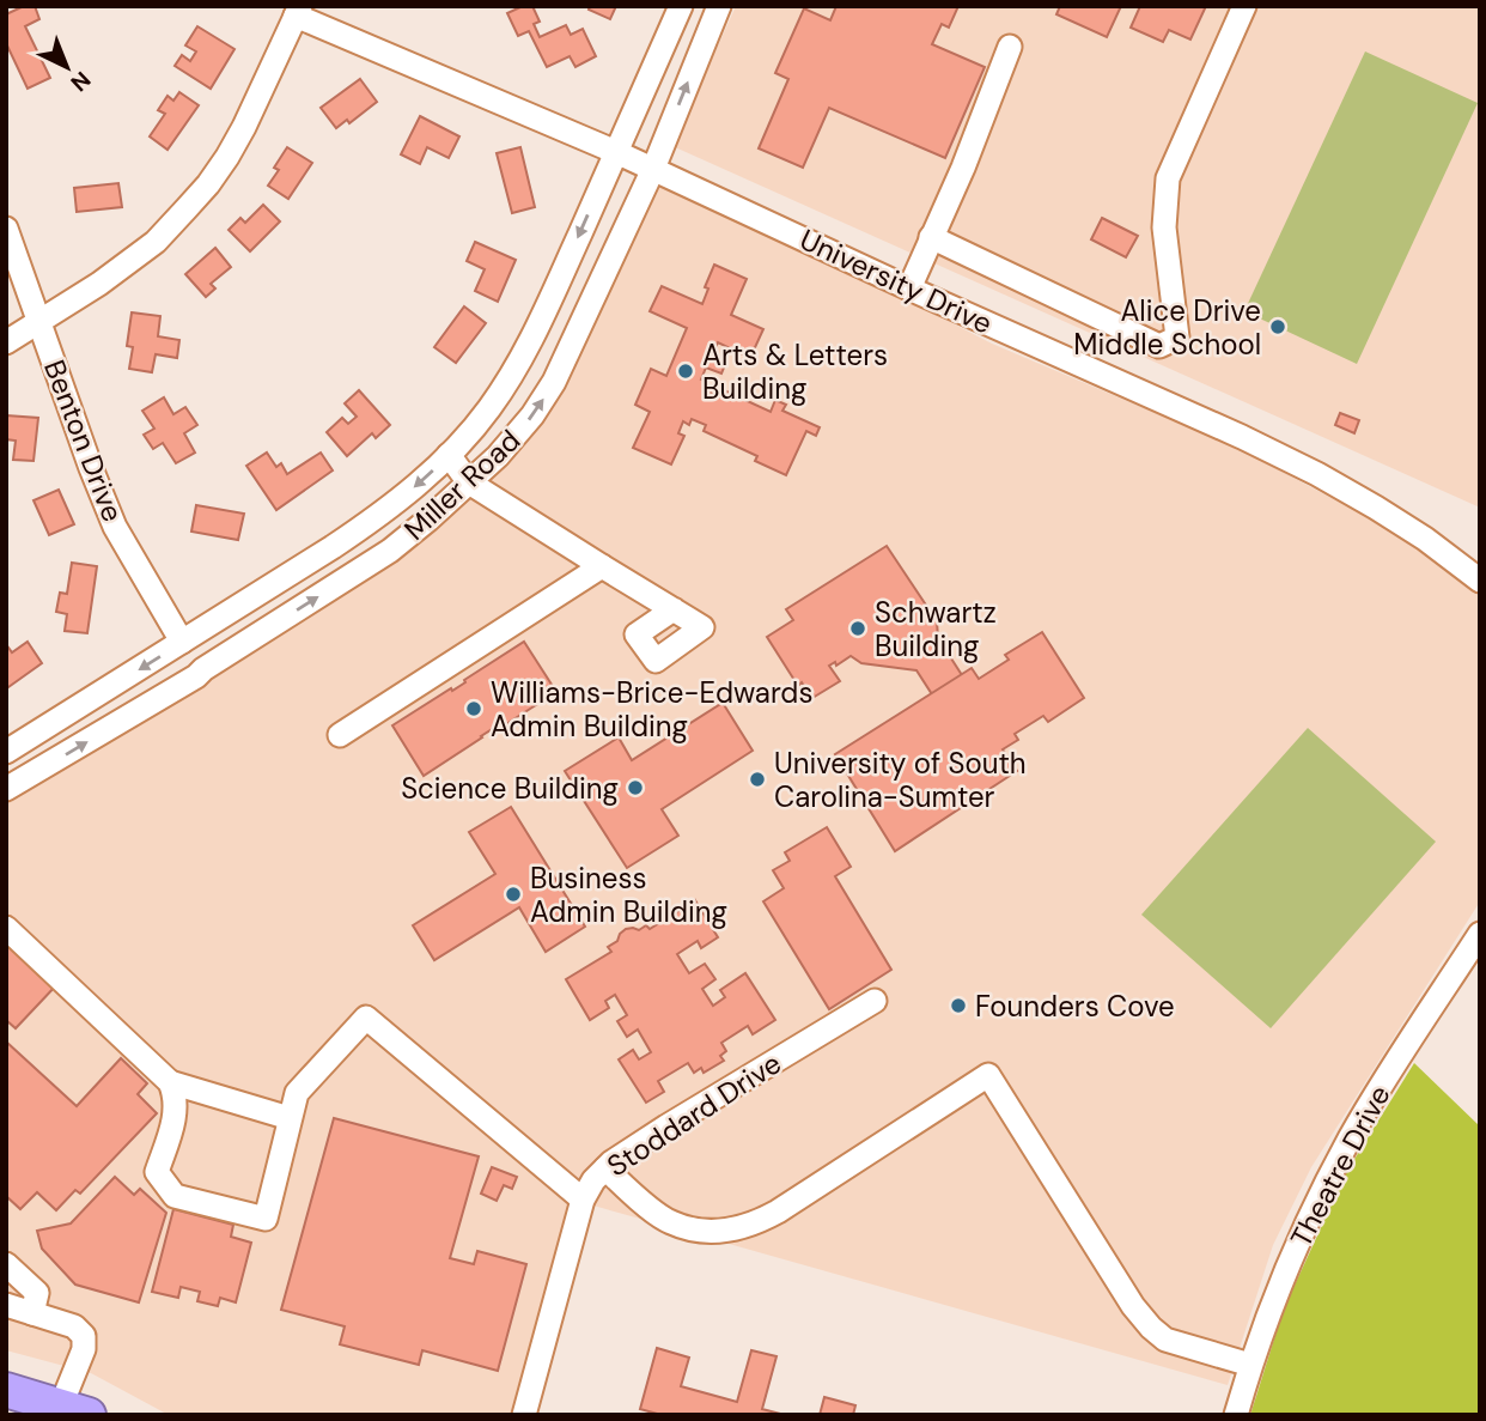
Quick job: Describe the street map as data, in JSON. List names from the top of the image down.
{
  "streets": {
    "street": [
      "University Drive",
      "Benton Drive",
      "Miller Road",
      "Stoddard Drive",
      "Theatre Drive"
    ]
  },
  "crossings": [
    ["University Drive", "Miller Road"],
    ["Benton Drive", "Miller Road"]
  ],
  "places": [
    "Alice Drive Middle School",
    "Arts & Letters Building",
    "Schwartz Building",
    "Williams-Brice-Edwards Admin Building",
    "University of South Carolina-Sumter",
    "Science Building",
    "Business Admin Building",
    "Founders Cove"
  ],
  "north": "bottom right"
}
